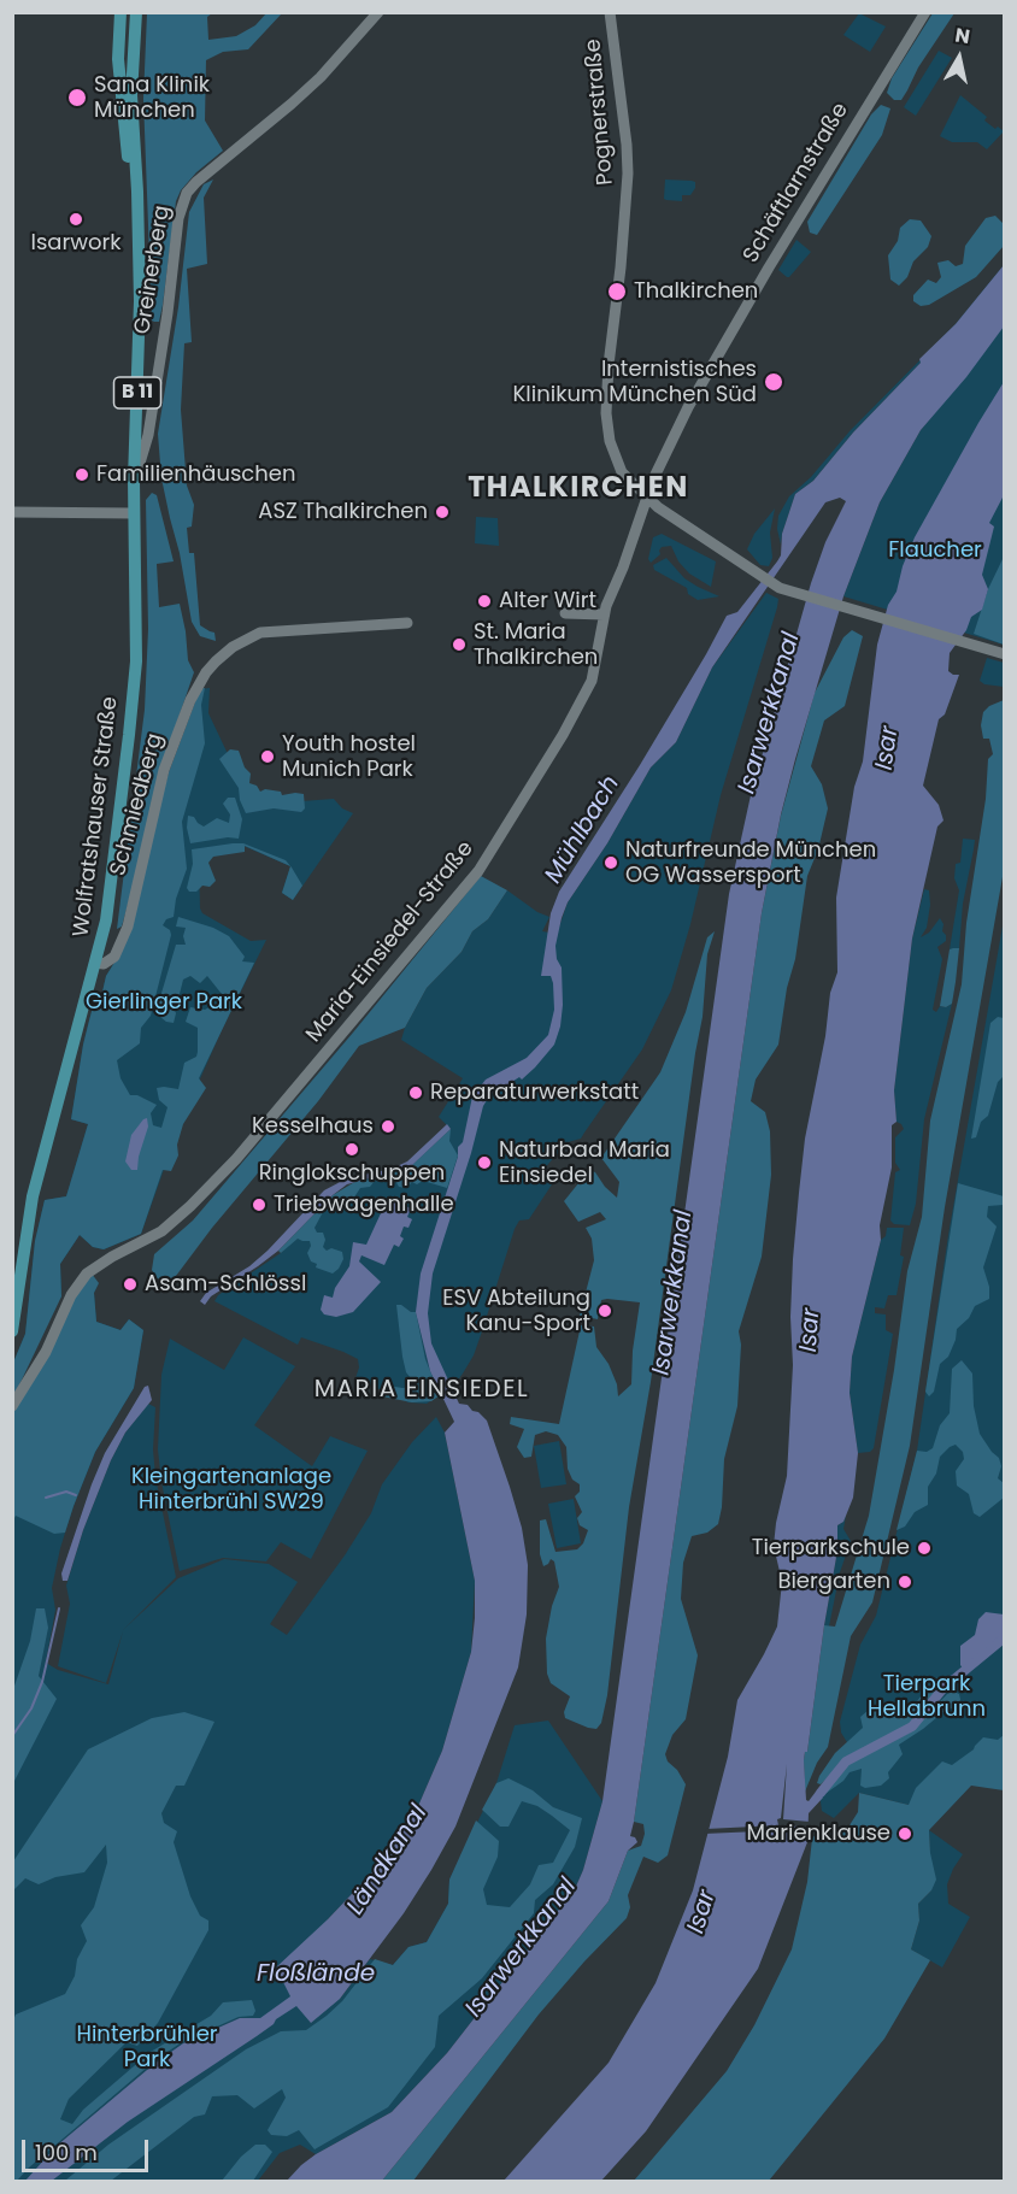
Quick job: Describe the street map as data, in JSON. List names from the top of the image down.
{
  "streets": {
    "main road": ["B 11", "Wolfratshauser Straße"],
    "street": [
      "Pognerstraße",
      "Schäftlarnstraße",
      "Greinerberg",
      "Schmiedberg",
      "Maria-Einsiedel-Straße"
    ]
  },
  "crossings": [
    ["Pognerstraße", "Schäftlarnstraße"],
    ["Schäftlarnstraße", "Maria-Einsiedel-Straße"],
    ["Greinerberg", "B 11"],
    ["B 11", "Wolfratshauser Straße"],
    ["Schmiedberg", "Wolfratshauser Straße"]
  ],
  "districts": ["THALKIRCHEN", "MARIA EINSIEDEL"],
  "water": [
    "Isarwerkkanal",
    "Isar",
    "Mühlbach",
    "Ländkanal",
    "Floßlände"
  ],
  "parks": [
    "Flaucher",
    "Gierlinger Park",
    "Kleingartenanlage Hinterbrühl SW29",
    "Tierpark Hellabrunn",
    "Hinterbrühler Park"
  ],
  "places": [
    "Sana Klinik München",
    "Isarwork",
    "Thalkirchen",
    "Internistisches Klinikum München Süd",
    "Familienhäuschen",
    "ASZ Thalkirchen",
    "Alter Wirt",
    "St. Maria Thalkirchen",
    "Youth hostel Munich Park",
    "Naturfreunde München OG Wassersport",
    "Reparaturwerkstatt",
    "Kesselhaus",
    "Ringlokschuppen",
    "Naturbad Maria Einsiedel",
    "Triebwagenhalle",
    "Asam-Schlössl",
    "ESV Abteilung Kanu-Sport",
    "Tierparkschule",
    "Biergarten",
    "Marienklause"
  ],
  "scale_bar": "100 m",
  "north": "top"
}
